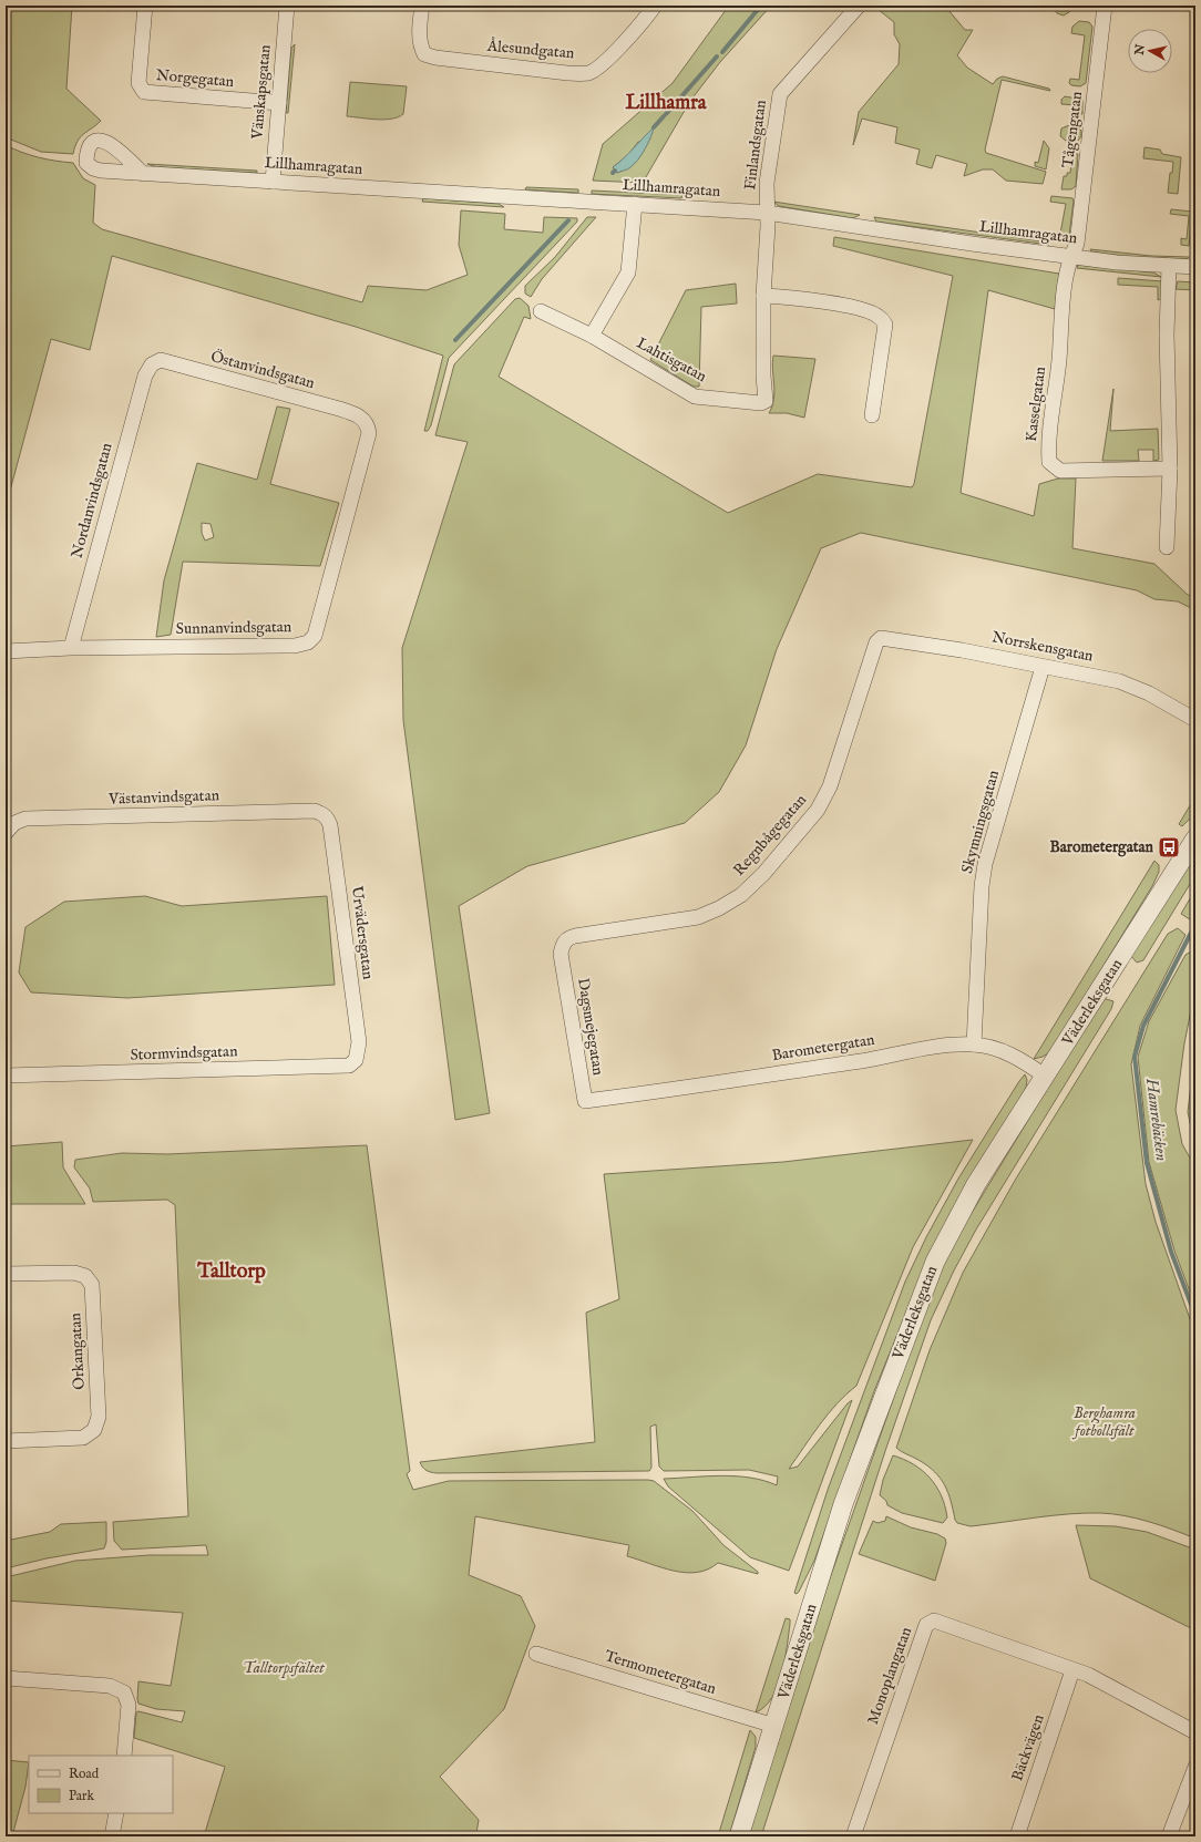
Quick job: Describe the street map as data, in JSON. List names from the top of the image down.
{
  "streets": {
    "street": [
      "Ålesundgatan",
      "Norgegatan",
      "Vänskapsgatan",
      "Tågengatan",
      "Finlandsgatan",
      "Lillhamragatan",
      "Lahtisgatan",
      "Östanvindsgatan",
      "Kasselgatan",
      "Nordanvindsgatan",
      "Sunnanvindsgatan",
      "Norrskensgatan",
      "Västanvindsgatan",
      "Skymningsgatan",
      "Regnbågegatan",
      "Urvädersgatan",
      "Väderleksgatan",
      "Dagsmejegatan",
      "Barometergatan",
      "Stormvindsgatan",
      "Orkangatan",
      "Termometergatan",
      "Monoplangatan",
      "Bäckvägen"
    ]
  },
  "crossings": [
    ["Norgegatan", "Vänskapsgatan"],
    ["Vänskapsgatan", "Lillhamragatan"],
    ["Tågengatan", "Lillhamragatan"],
    ["Tågengatan", "Kasselgatan"],
    ["Finlandsgatan", "Lillhamragatan"],
    ["Finlandsgatan", "Lahtisgatan"],
    ["Lillhamragatan", "Lahtisgatan"],
    ["Lillhamragatan", "Kasselgatan"],
    ["Östanvindsgatan", "Nordanvindsgatan"],
    ["Östanvindsgatan", "Sunnanvindsgatan"],
    ["Nordanvindsgatan", "Sunnanvindsgatan"],
    ["Norrskensgatan", "Skymningsgatan"],
    ["Norrskensgatan", "Regnbågegatan"],
    ["Västanvindsgatan", "Urvädersgatan"],
    ["Skymningsgatan", "Barometergatan"],
    ["Regnbågegatan", "Dagsmejegatan"],
    ["Urvädersgatan", "Stormvindsgatan"],
    ["Väderleksgatan", "Barometergatan"],
    ["Väderleksgatan", "Termometergatan"],
    ["Dagsmejegatan", "Barometergatan"],
    ["Monoplangatan", "Bäckvägen"]
  ],
  "districts": ["Lillhamra", "Talltorp"],
  "water": ["Hamrebäcken"],
  "parks": ["Berghamra fotbollsfält", "Talltorpsfältet"],
  "places": {
    "bus stop": ["Barometergatan"]
  },
  "legend": ["Road", "Park"],
  "north": "left"
}
